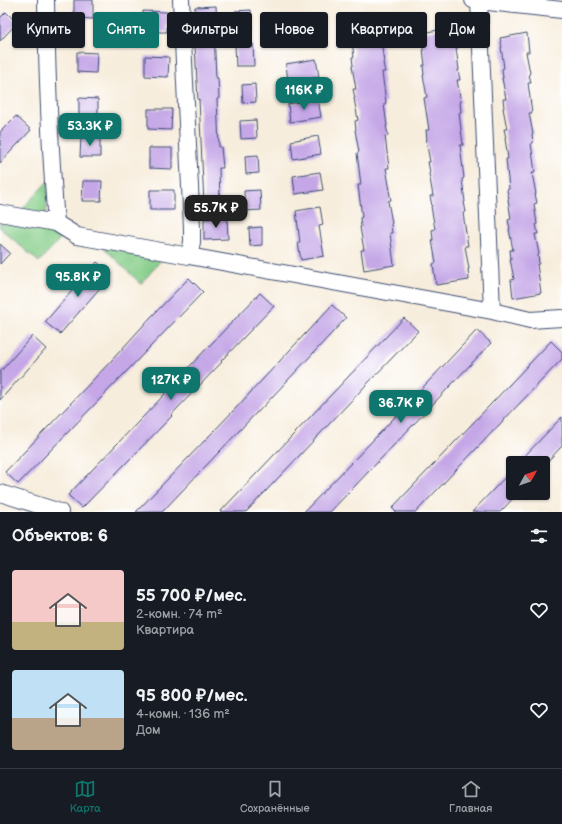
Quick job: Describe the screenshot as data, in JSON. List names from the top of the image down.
{
  "north": "top right",
  "page": {
    "chip": [
      "Купить",
      "Снять",
      "Фильтры",
      "Новое",
      "Квартира",
      "Дом"
    ],
    "price": [
      "116K ₽",
      "53.3K ₽",
      "55.7K ₽",
      "95.8K ₽",
      "127K ₽",
      "36.7K ₽"
    ],
    "heading": "Объектов: 6",
    "list": [
      {
        "name": "55 700 ₽/мес.",
        "note": "2-комн. · 74 m² · Квартира"
      },
      {
        "name": "95 800 ₽/мес.",
        "note": "4-комн. · 136 m² · Дом"
      }
    ],
    "tabs": ["Карта", "Сохранённые", "Главная"]
  }
}
